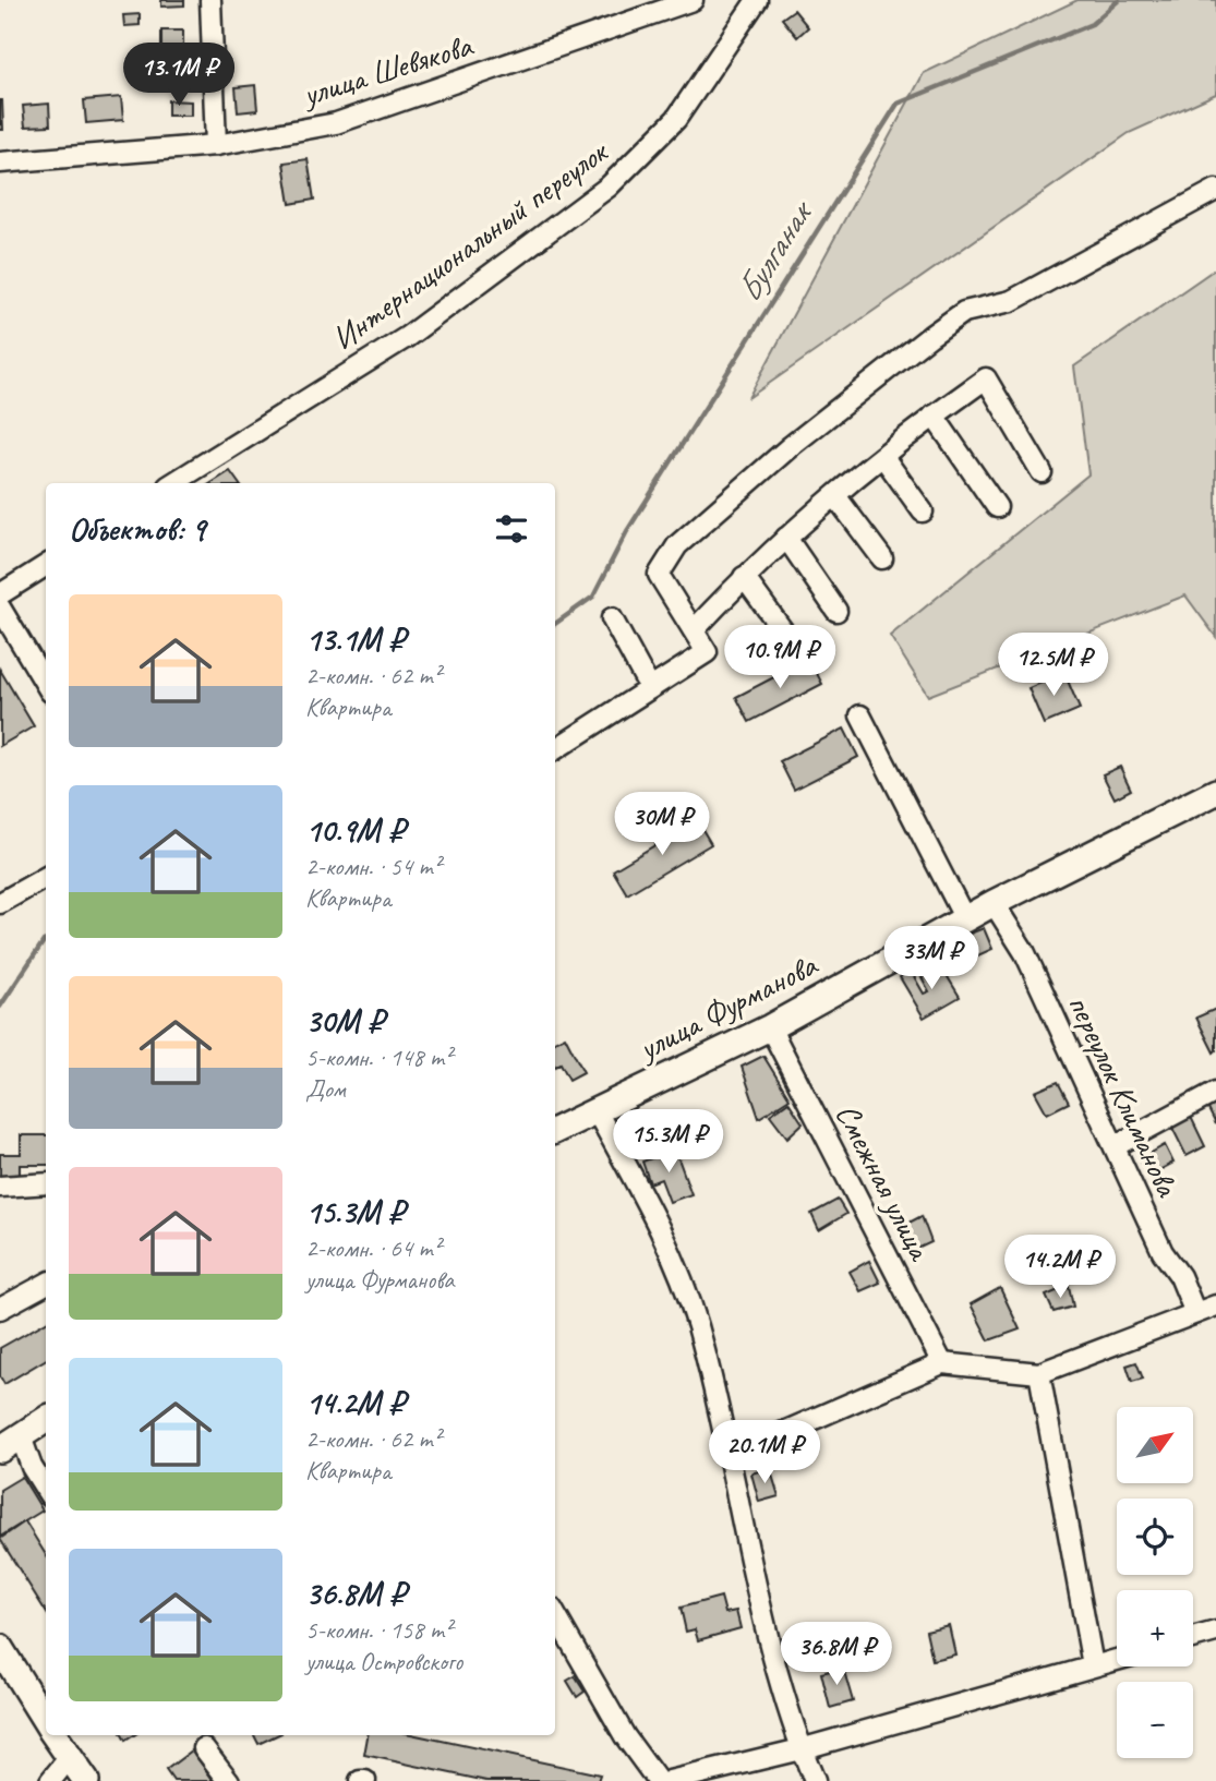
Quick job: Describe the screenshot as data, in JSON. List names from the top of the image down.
{
  "streets": {
    "main road": ["улица Фурманова"],
    "street": [
      "улица Шевякова",
      "Интернациональный переулок",
      "переулок Климанова",
      "Смежная улица"
    ]
  },
  "crossings": [
    ["улица Фурманова", "переулок Климанова"],
    ["улица Фурманова", "Смежная улица"]
  ],
  "water": ["Булганак"],
  "north": "top right",
  "page": {
    "price": [
      "13.1M ₽",
      "10.9M ₽",
      "12.5M ₽",
      "30M ₽",
      "33M ₽",
      "15.3M ₽",
      "14.2M ₽",
      "20.1M ₽",
      "36.8M ₽"
    ],
    "heading": "Объектов: 9",
    "list": [
      {
        "name": "13.1M ₽",
        "note": "2-комн. · 62 m² · Квартира"
      },
      {
        "name": "10.9M ₽",
        "note": "2-комн. · 54 m² · Квартира"
      },
      {
        "name": "30M ₽",
        "note": "5-комн. · 148 m² · Дом"
      },
      {
        "name": "15.3M ₽",
        "note": "2-комн. · 64 m² · улица Фурманова"
      },
      {
        "name": "14.2M ₽",
        "note": "2-комн. · 62 m² · Квартира"
      },
      {
        "name": "36.8M ₽",
        "note": "5-комн. · 158 m² · улица Островского"
      }
    ],
    "map_buttons": ["+", "−"]
  }
}
